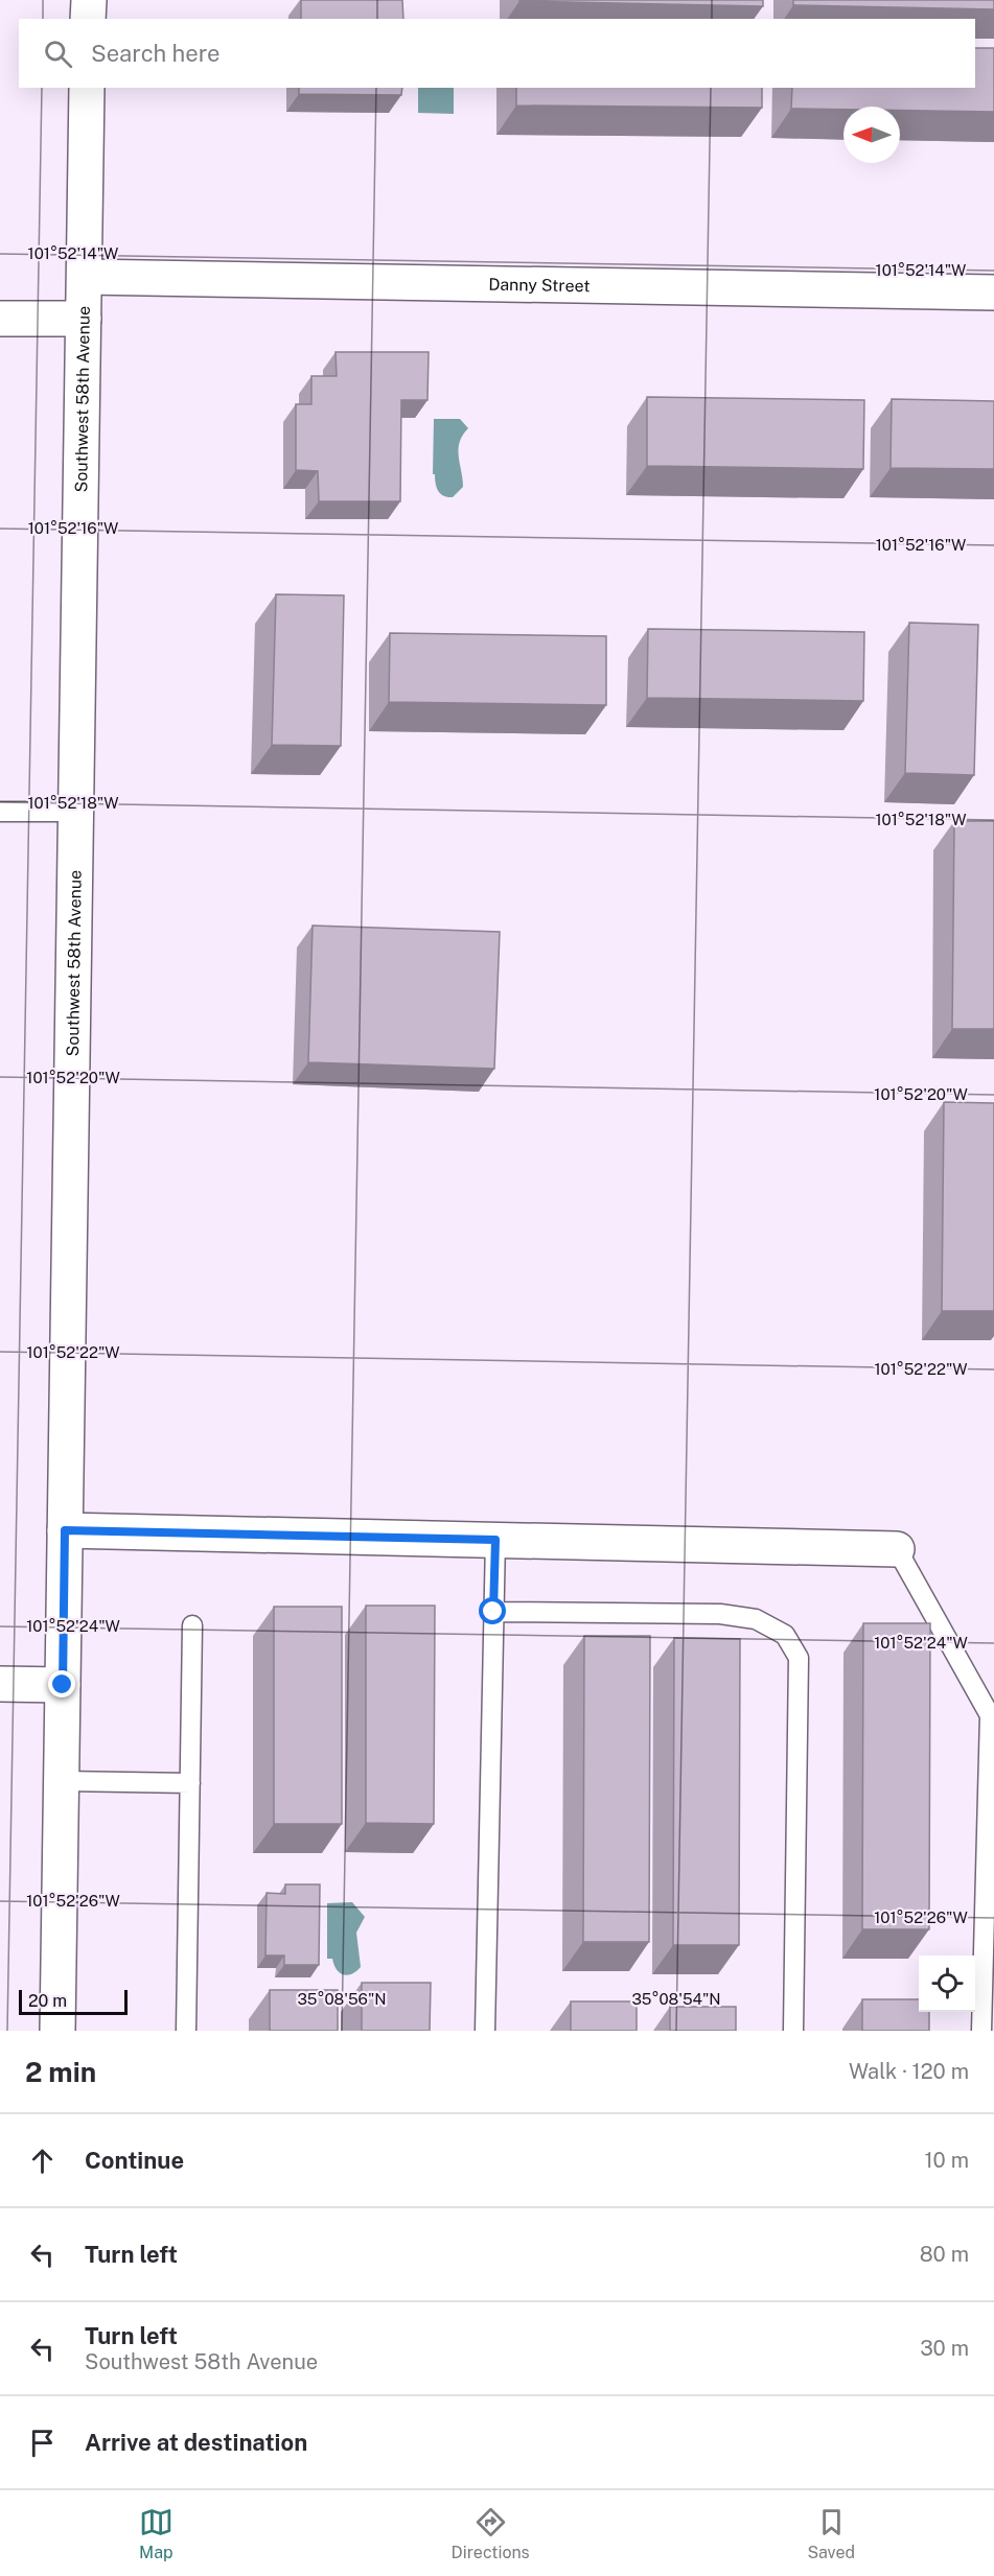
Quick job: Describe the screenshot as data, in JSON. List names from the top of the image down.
{
  "streets": {
    "main road": ["Danny Street", "Southwest 58th Avenue"]
  },
  "crossings": [
    ["Danny Street", "Southwest 58th Avenue"]
  ],
  "scale_bar": "20 m",
  "north": "left",
  "page": {
    "search": "Search here",
    "scale": "20 m",
    "heading": ["2 min", "Walk · 120 m"],
    "list": [
      ["Continue", "10 m"],
      ["Turn left", "80 m"],
      ["Turn left", "Southwest 58th Avenue", "30 m"],
      "Arrive at destination"
    ],
    "nav": ["Map", "Directions", "Saved"]
  },
  "coordinates": [
    "101°52'14\"W",
    "101°52'16\"W",
    "101°52'18\"W",
    "101°52'20\"W",
    "101°52'22\"W",
    "101°52'24\"W",
    "101°52'26\"W",
    "35°08'56\"N",
    "35°08'54\"N"
  ]
}
